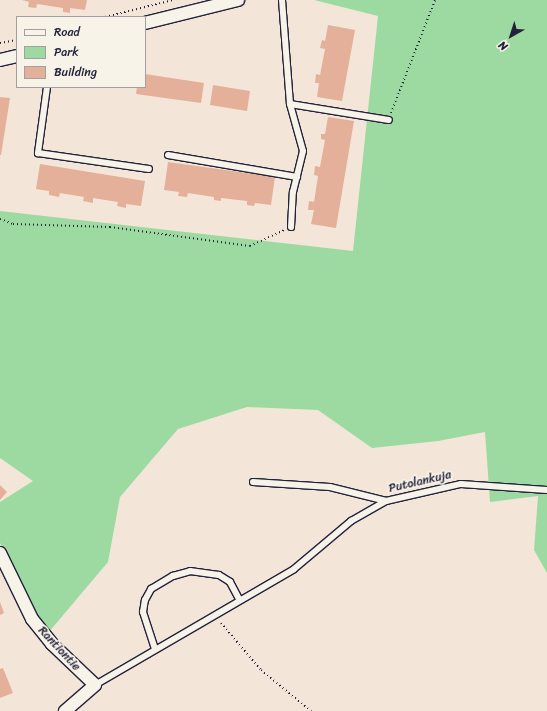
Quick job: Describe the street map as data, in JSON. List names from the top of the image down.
{
  "streets": {
    "street": ["Rantiontie"],
    "lane": ["Putolankuja"]
  },
  "crossings": [
    ["Putolankuja", "Rantiontie"]
  ],
  "legend": ["Road", "Park", "Building"],
  "north": "bottom left"
}
